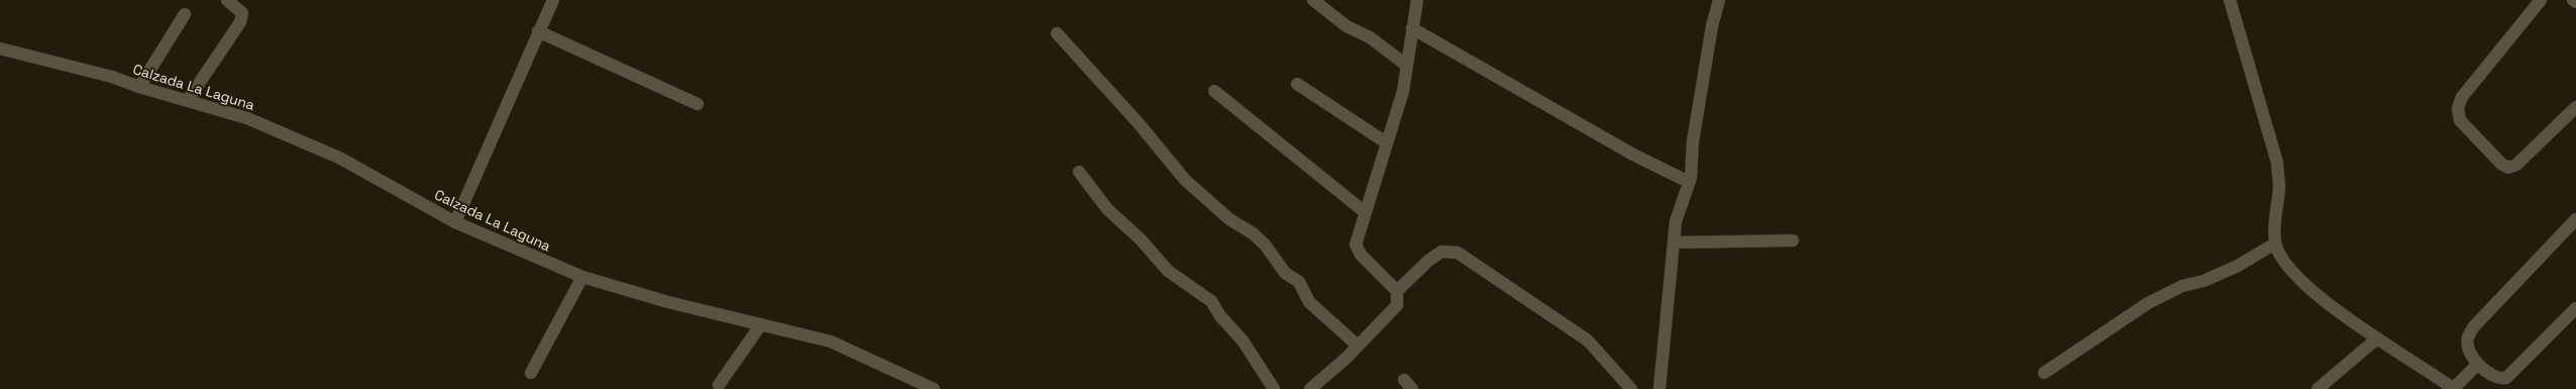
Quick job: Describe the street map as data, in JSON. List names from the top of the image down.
{
  "streets": {
    "street": ["Calzada La Laguna"]
  }
}
